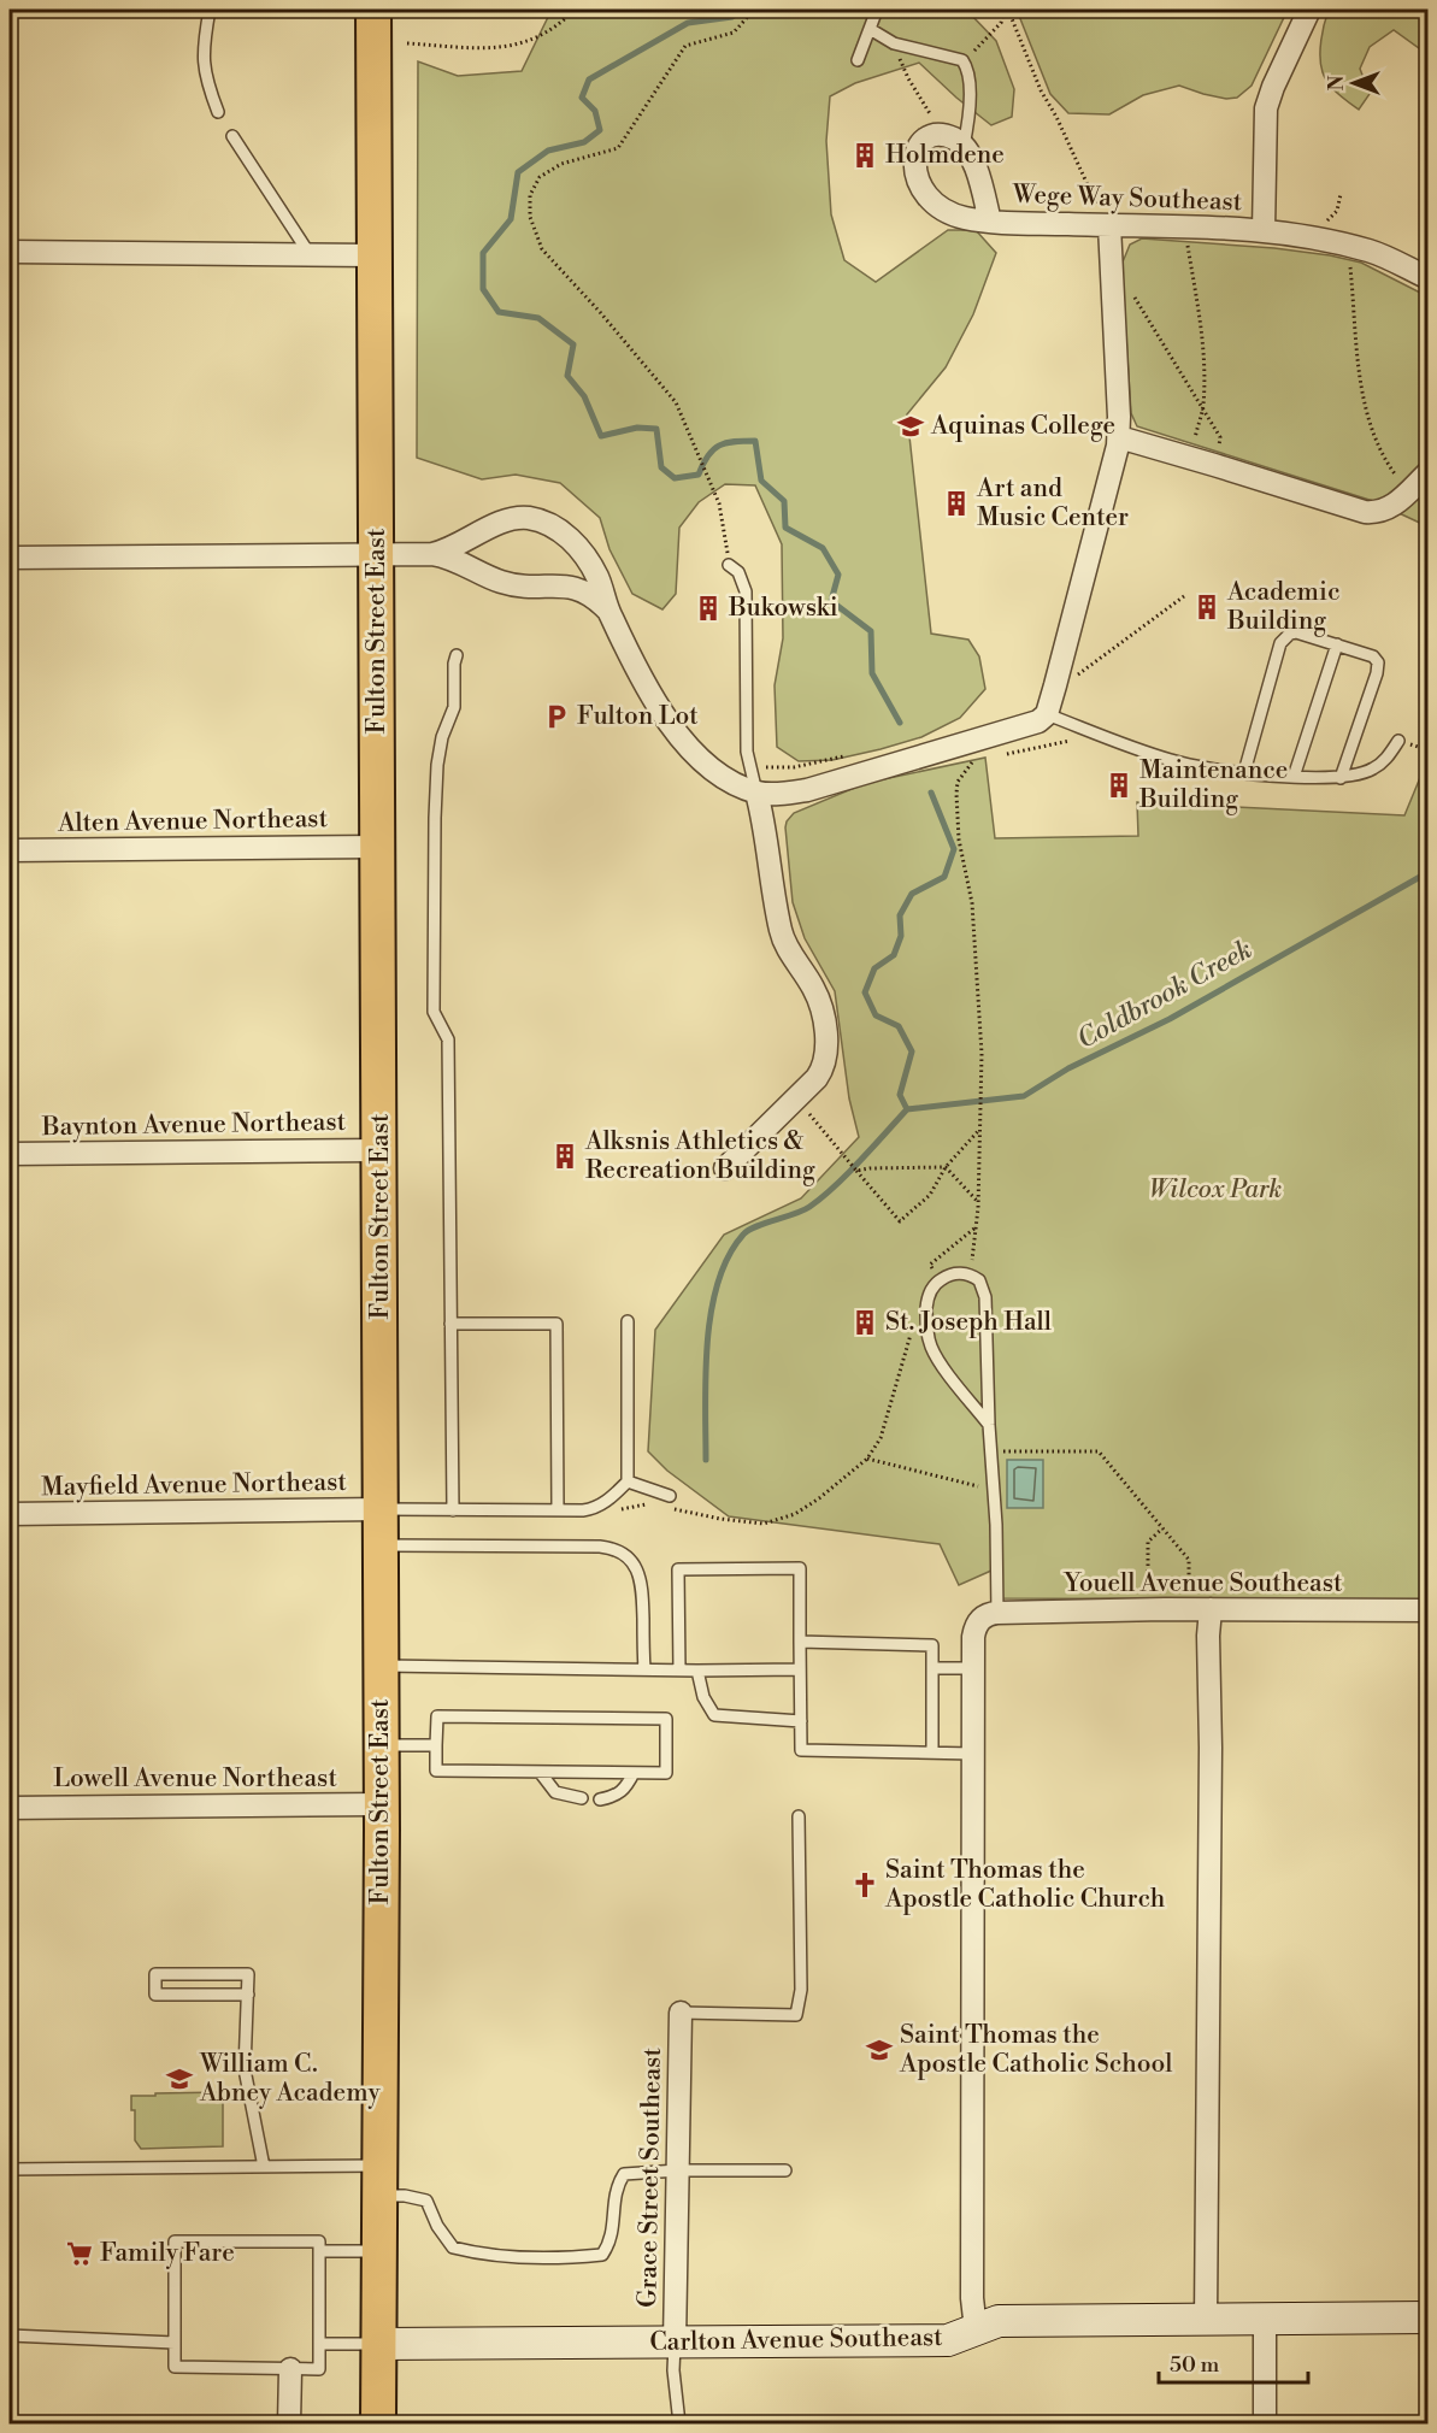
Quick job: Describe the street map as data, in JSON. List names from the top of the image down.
{
  "streets": {
    "main road": ["Fulton Street East"],
    "street": [
      "Wege Way Southeast",
      "Alten Avenue Northeast",
      "Baynton Avenue Northeast",
      "Mayfield Avenue Northeast",
      "Youell Avenue Southeast",
      "Lowell Avenue Northeast",
      "Grace Street Southeast",
      "Carlton Avenue Southeast"
    ]
  },
  "crossings": [
    ["Fulton Street East", "Alten Avenue Northeast"],
    ["Fulton Street East", "Baynton Avenue Northeast"],
    ["Fulton Street East", "Mayfield Avenue Northeast"],
    ["Fulton Street East", "Lowell Avenue Northeast"],
    ["Fulton Street East", "Carlton Avenue Southeast"],
    ["Grace Street Southeast", "Carlton Avenue Southeast"]
  ],
  "water": ["Coldbrook Creek"],
  "parks": ["Wilcox Park"],
  "places": {
    "building": [
      "Holmdene",
      "Art and Music Center",
      "Academic Building",
      "Bukowski",
      "Maintenance Building",
      "Alksnis Athletics & Recreation Building",
      "St. Joseph Hall"
    ],
    "school or university": ["Aquinas College", "Saint Thomas the Apostle Catholic School", "William C. Abney Academy"],
    "parking": ["Fulton Lot"],
    "church": ["Saint Thomas the Apostle Catholic Church"],
    "supermarket": ["Family Fare"]
  },
  "scale_bar": "50 m",
  "north": "left"
}
